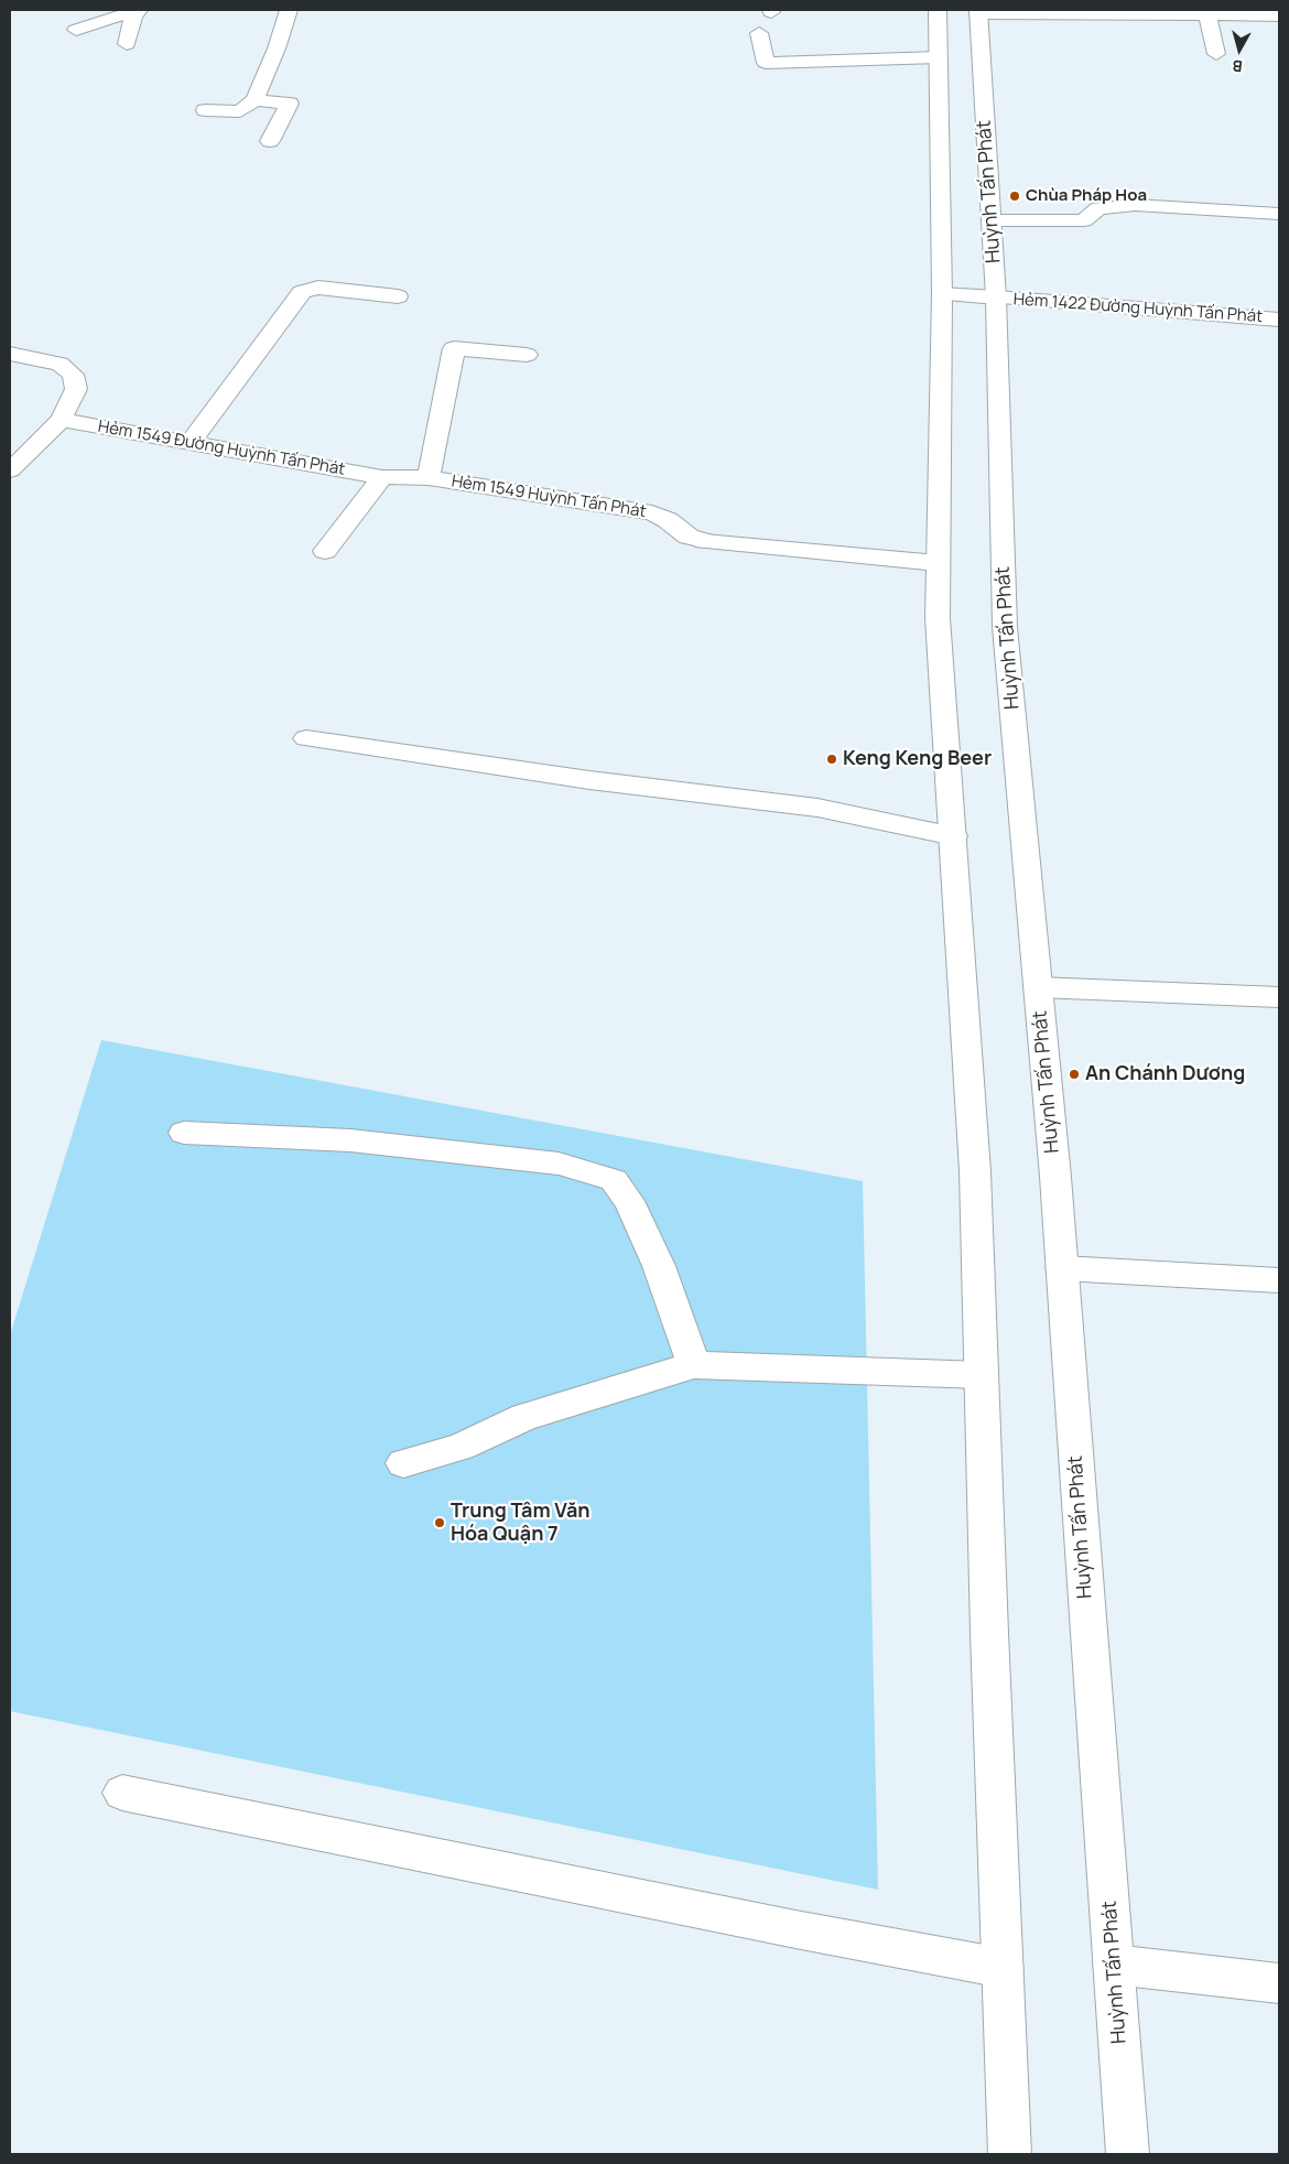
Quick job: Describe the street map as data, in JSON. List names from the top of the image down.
{
  "streets": {
    "main road": [
      "Huỳnh Tấn Phát",
      "Hẻm 1422 Đường Huỳnh Tấn Phát",
      "Hẻm 1549 Đường Huỳnh Tấn Phát",
      "Hẻm 1549 Huỳnh Tấn Phát"
    ]
  },
  "crossings": [
    ["Huỳnh Tấn Phát", "Hẻm 1422 Đường Huỳnh Tấn Phát"],
    ["Hẻm 1549 Đường Huỳnh Tấn Phát", "Hẻm 1549 Huỳnh Tấn Phát"]
  ],
  "places": [
    "Chùa Pháp Hoa",
    "Keng Keng Beer",
    "An Chánh Dương",
    "Trung Tâm Văn Hóa Quận 7"
  ],
  "north": "bottom"
}
